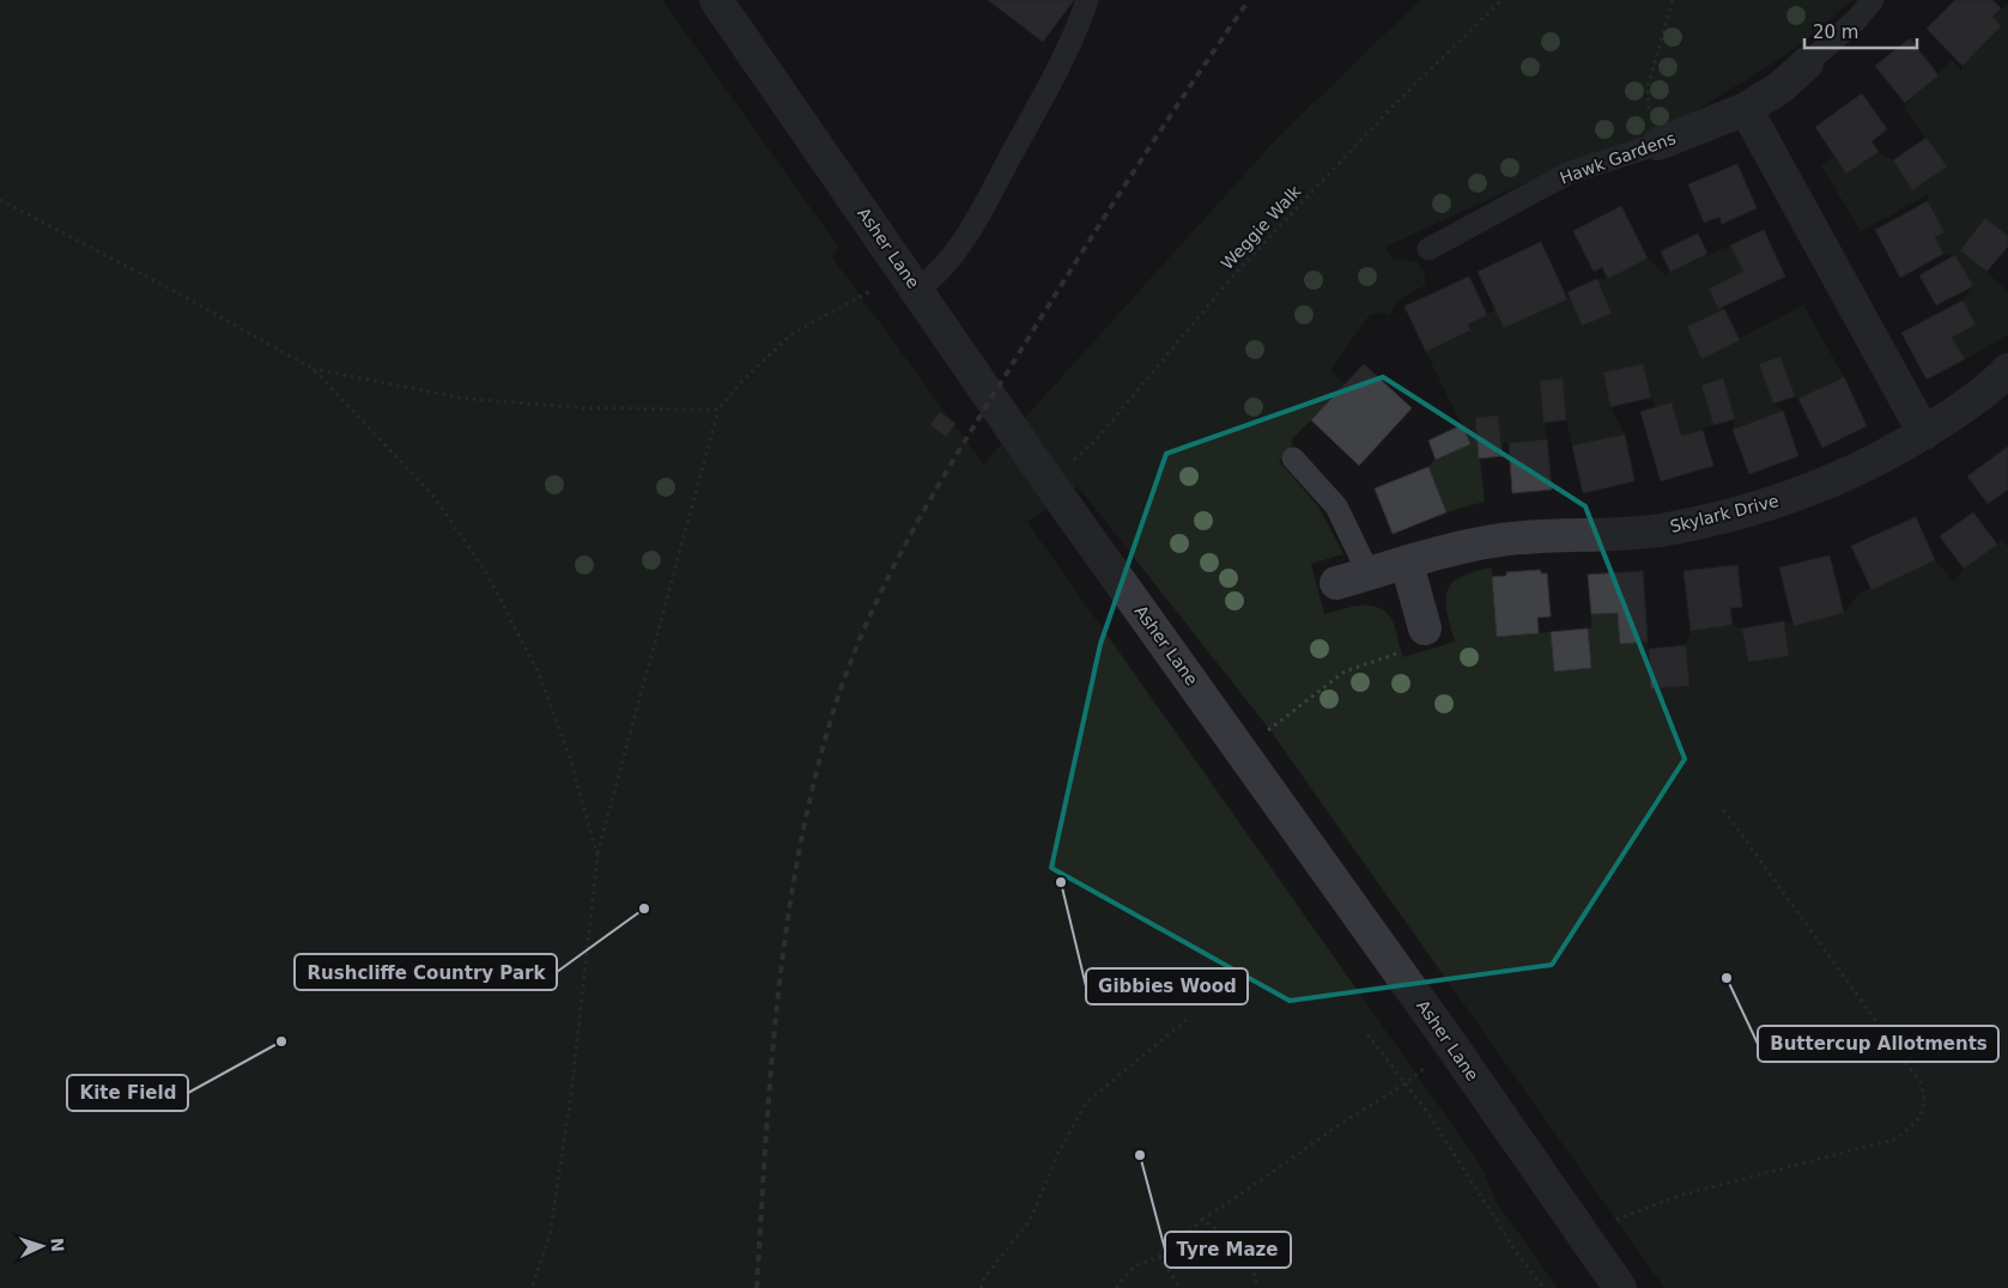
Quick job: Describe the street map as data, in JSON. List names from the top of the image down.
{
  "streets": {
    "street": ["Hawk Gardens", "Asher Lane", "Skylark Drive"],
    "path": ["Weggie Walk"]
  },
  "crossings": [
    ["Weggie Walk", "Asher Lane"]
  ],
  "places": [
    "Gibbies Wood",
    "Rushcliffe Country Park",
    "Buttercup Allotments",
    "Kite Field",
    "Tyre Maze"
  ],
  "scale_bar": "20 m",
  "north": "right"
}
